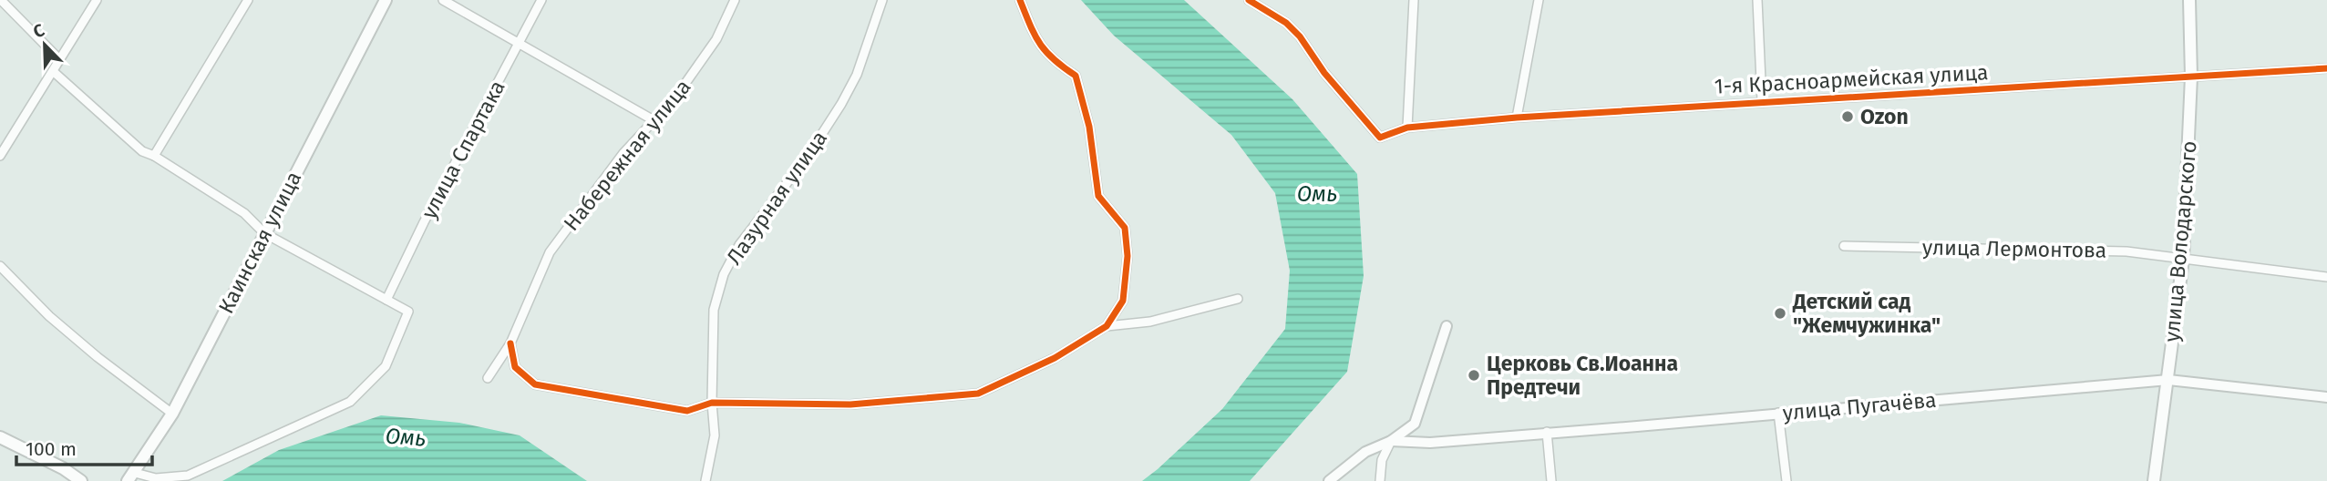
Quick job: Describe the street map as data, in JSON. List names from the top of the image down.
{
  "streets": {
    "main road": ["улица Володарского", "Каинская улица"],
    "street": [
      "1-я Красноармейская улица",
      "улица Спартака",
      "Набережная улица",
      "Лазурная улица",
      "улица Лермонтова",
      "улица Пугачёва"
    ]
  },
  "crossings": [
    ["1-я Красноармейская улица", "улица Володарского"],
    ["улица Володарского", "улица Лермонтова"],
    ["улица Володарского", "улица Пугачёва"]
  ],
  "water": ["Омь"],
  "places": ["Ozon", "Детский сад \"Жемчужинка\"", "Церковь Св.Иоанна Предтечи"],
  "scale_bar": "100 m",
  "north": "top left"
}
